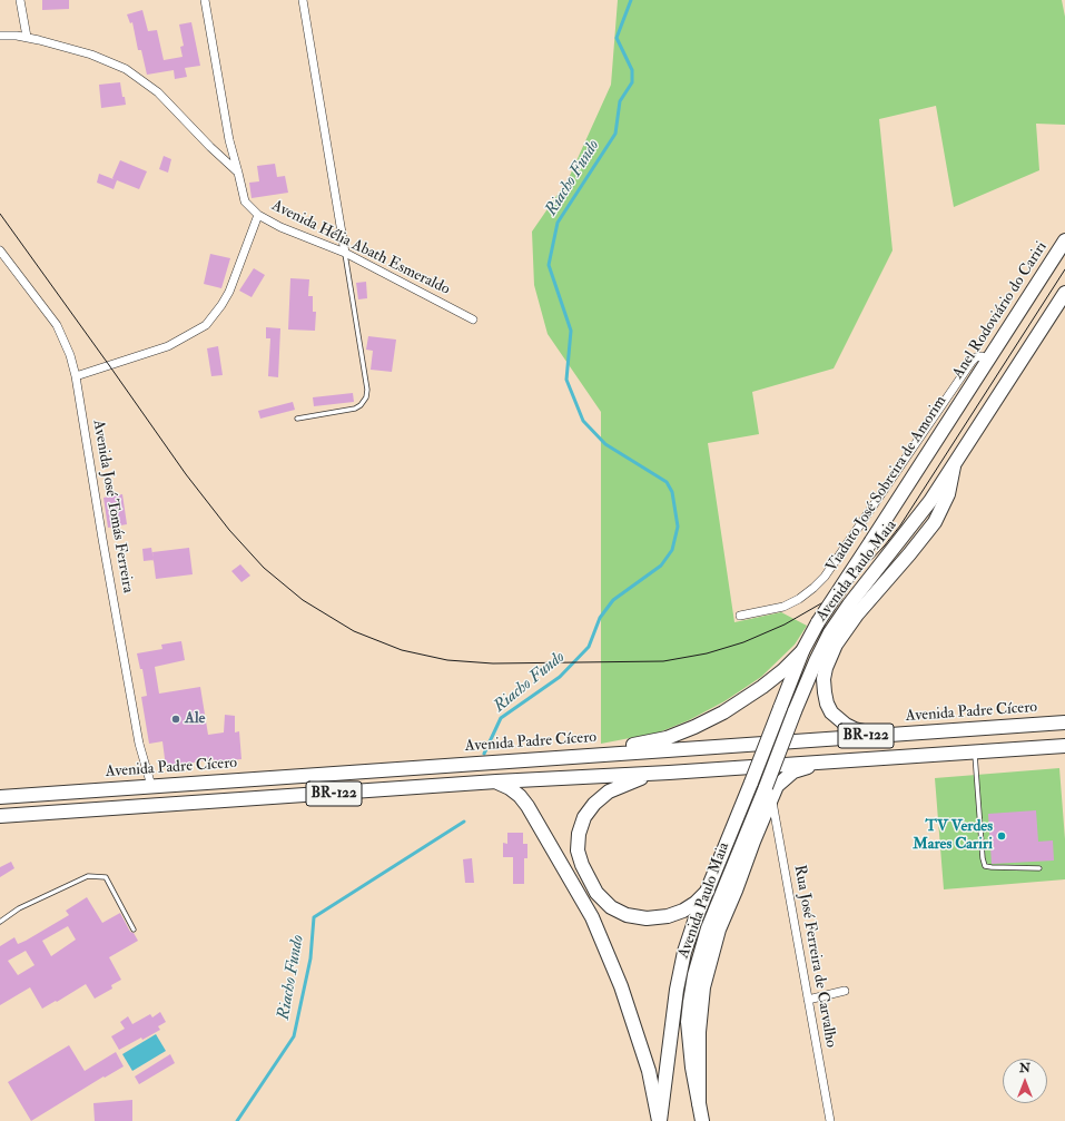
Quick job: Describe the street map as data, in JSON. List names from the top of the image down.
{
  "streets": {
    "main road": [
      "Anel Rodoviário do Cariri",
      "Viaduto José Sobreira de Amorim",
      "Avenida Paulo Maia",
      "Avenida Padre Cícero",
      "BR-122"
    ],
    "street": ["Avenida Hélia Abath Esmeraldo", "Avenida José Tomás Ferreira", "Rua José Ferreira de Carvalho"]
  },
  "crossings": [
    ["Avenida Hélia Abath Esmeraldo", "Avenida José Tomás Ferreira"],
    ["Anel Rodoviário do Cariri", "Viaduto José Sobreira de Amorim"],
    ["Anel Rodoviário do Cariri", "Avenida Paulo Maia"],
    ["Avenida José Tomás Ferreira", "Avenida Padre Cícero"],
    ["Avenida Paulo Maia", "Rua José Ferreira de Carvalho"]
  ],
  "water": ["Riacho Fundo"],
  "places": ["Ale", "TV Verdes Mares Cariri"],
  "north": "top"
}
